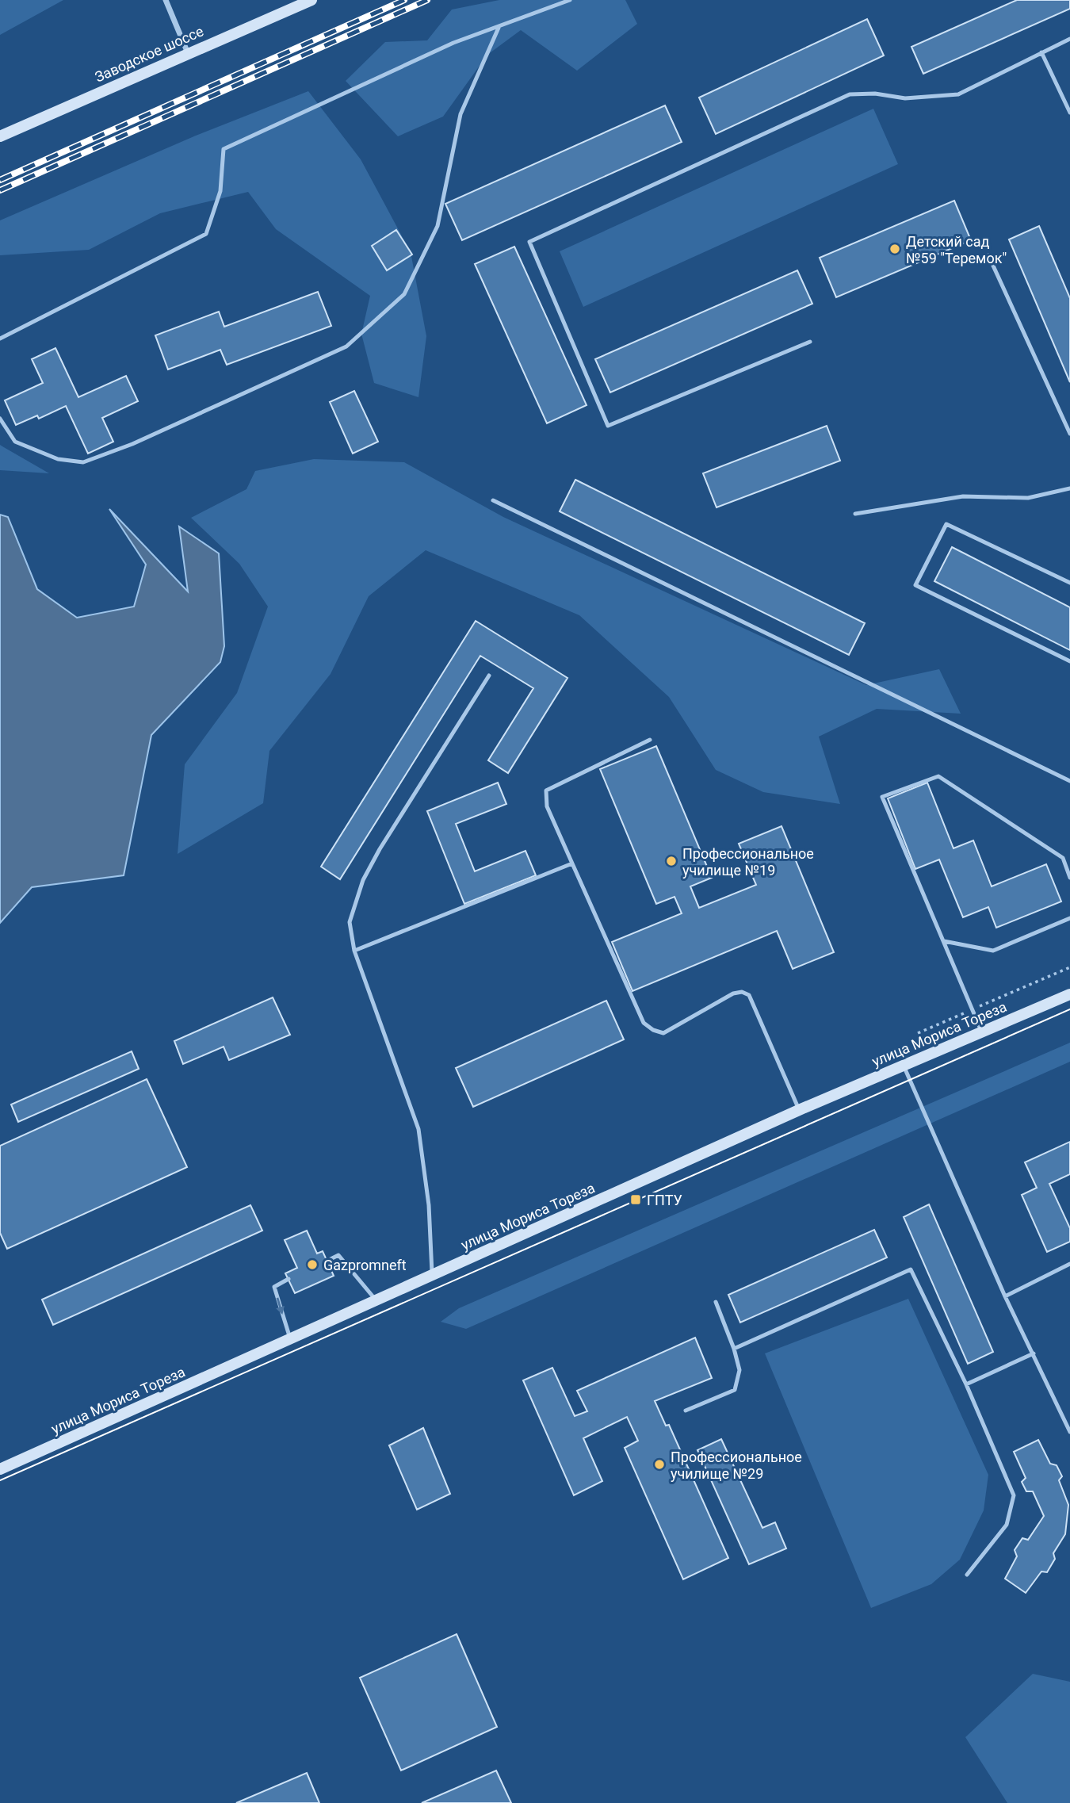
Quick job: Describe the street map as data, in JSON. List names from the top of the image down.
{
  "streets": {
    "street": ["Заводское шоссе", "улица Мориса Тореза"]
  },
  "places": {
    "other": [
      "Детский сад №59 \"Теремок\"",
      "Профессиональное училище №19",
      "Gazpromneft",
      "Профессиональное училище №29"
    ],
    "transit": ["ГПТУ"]
  }
}
